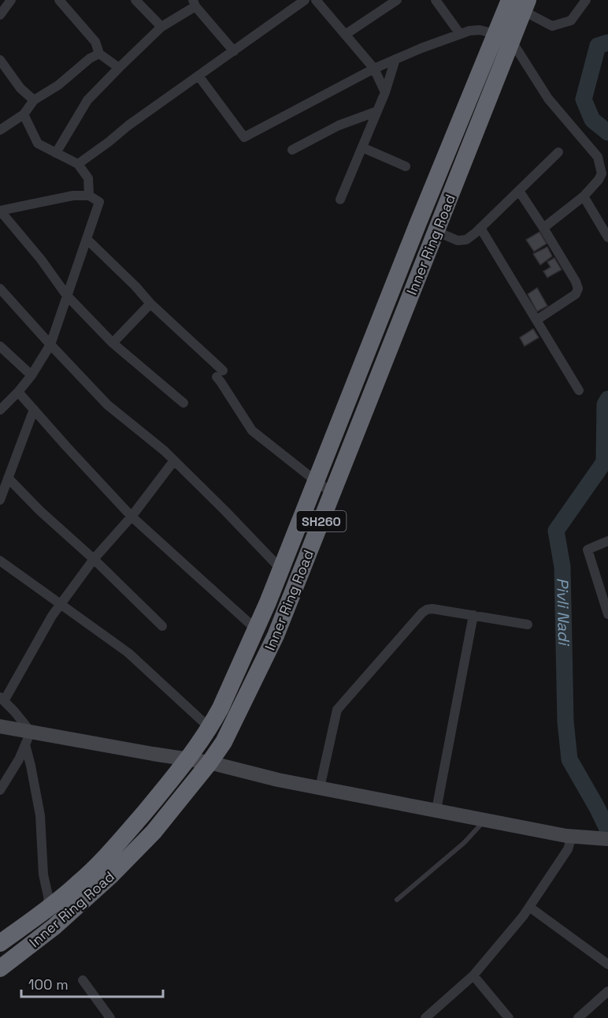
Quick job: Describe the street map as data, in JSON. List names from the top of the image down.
{
  "streets": {
    "highway": ["Inner Ring Road", "SH260"]
  },
  "water": ["Pivli Nadi"],
  "scale_bar": "100 m"
}
